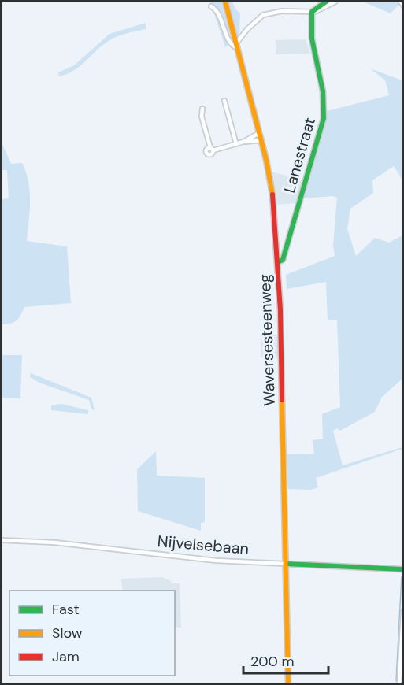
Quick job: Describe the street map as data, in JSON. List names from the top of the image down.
{
  "streets": {
    "main road": ["Lanestraat", "Waversesteenweg", "Nijvelsebaan"]
  },
  "crossings": [
    ["Lanestraat", "Waversesteenweg"],
    ["Waversesteenweg", "Nijvelsebaan"]
  ],
  "legend": ["Fast", "Slow", "Jam"],
  "scale_bar": "200 m"
}
